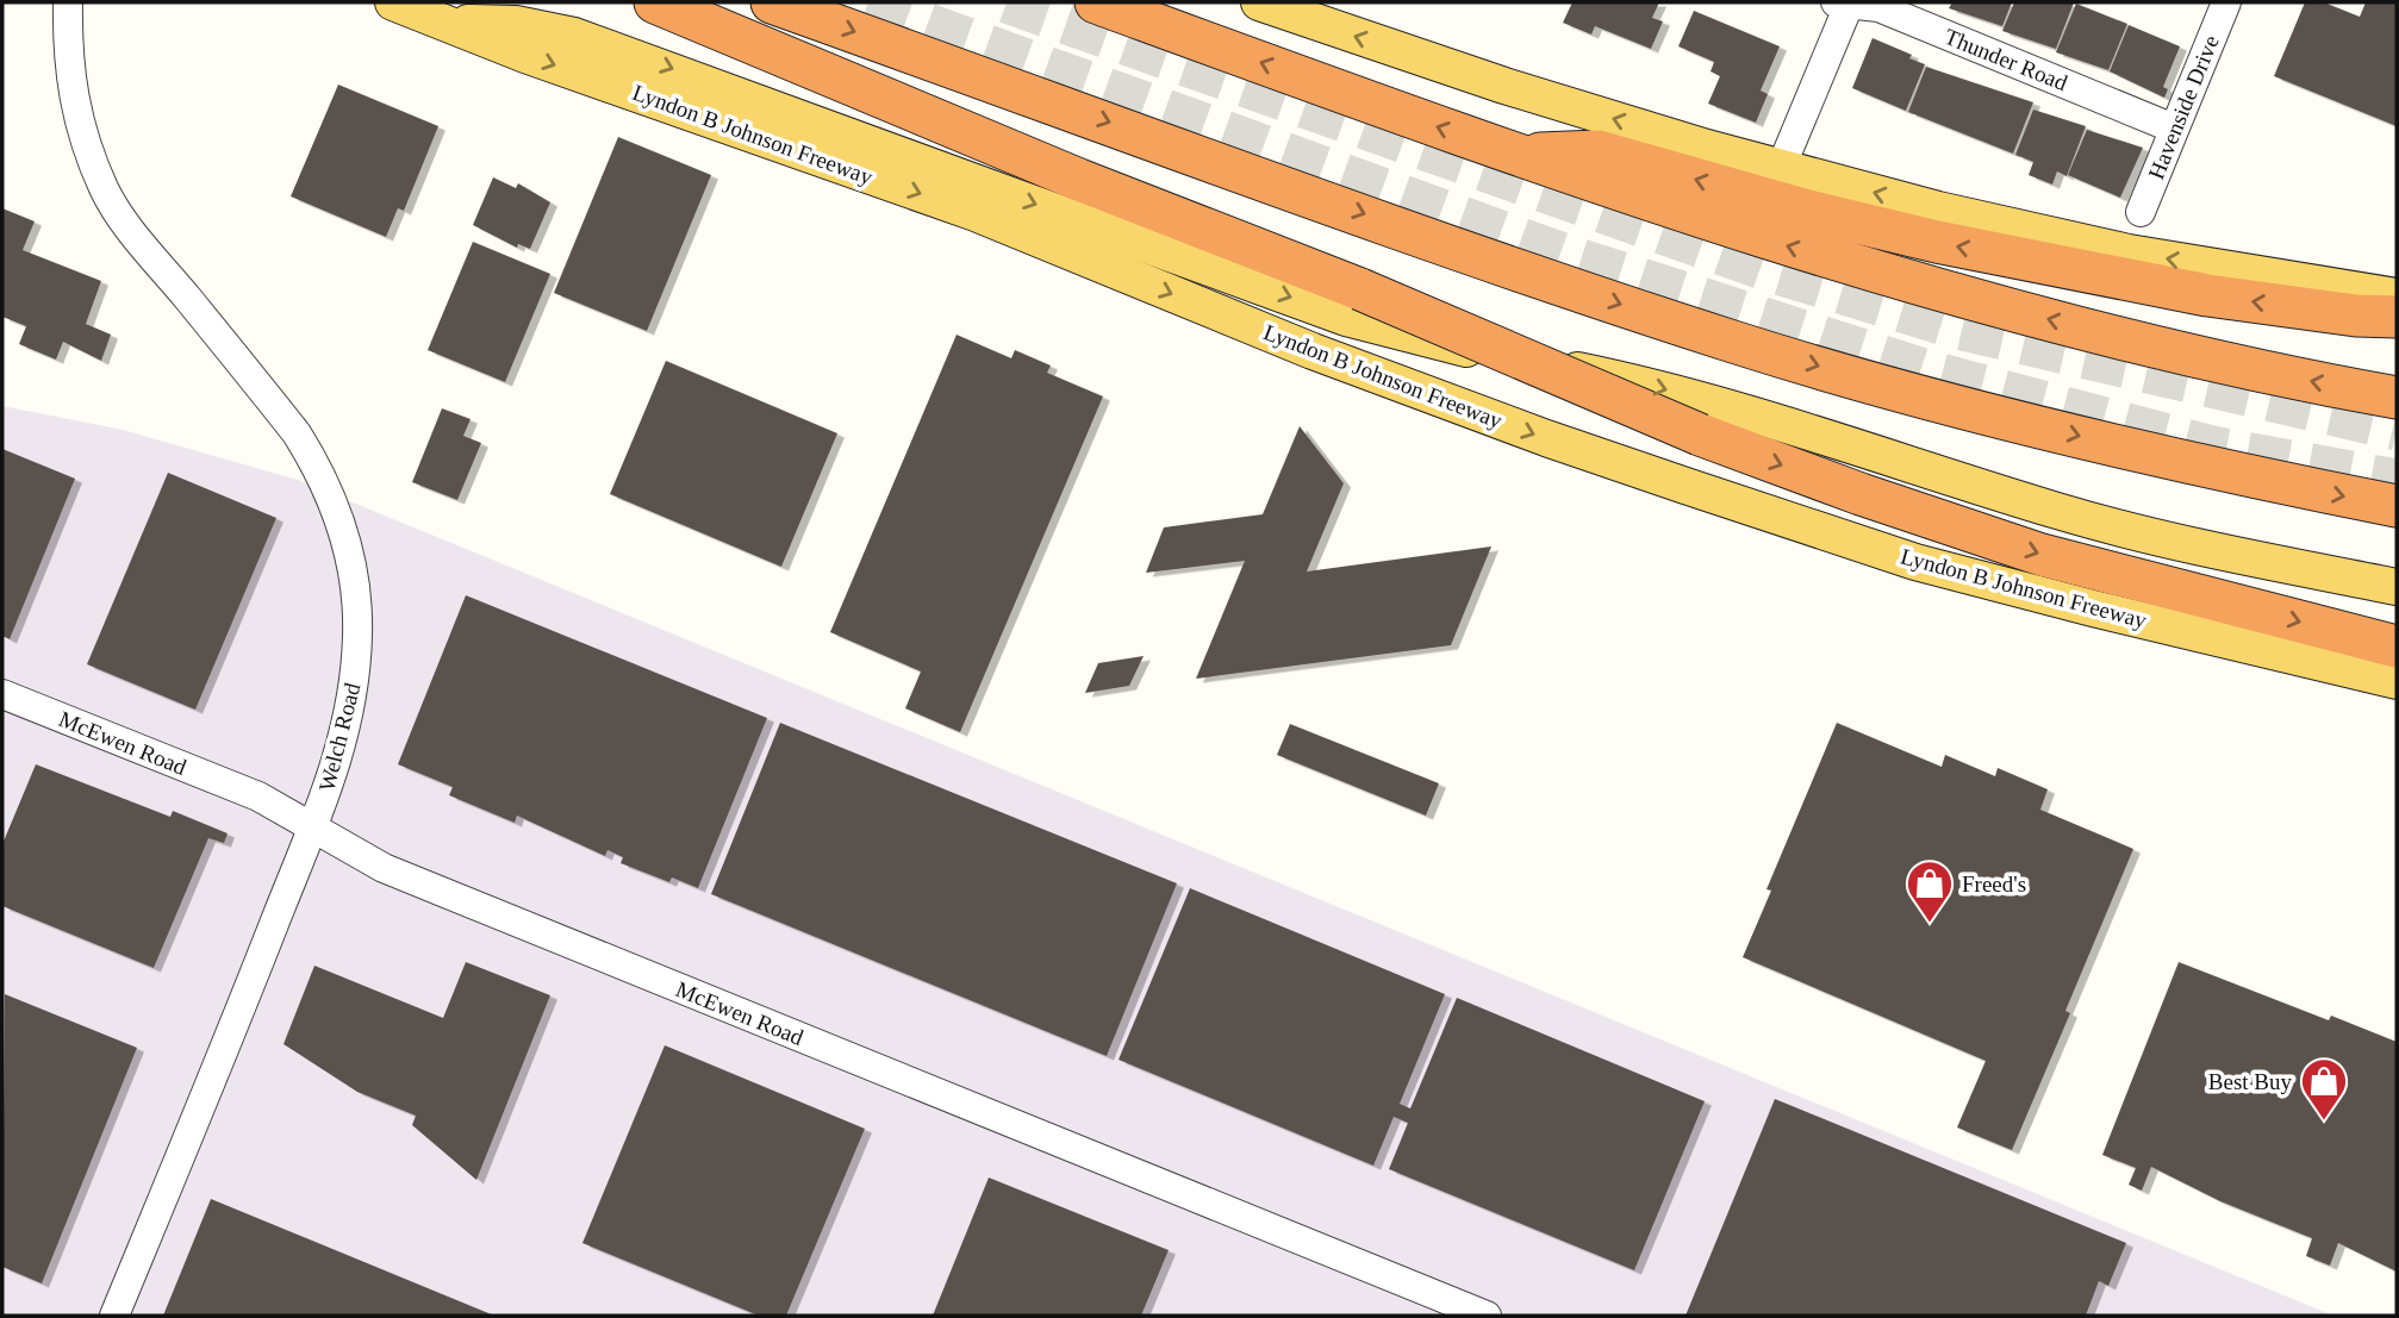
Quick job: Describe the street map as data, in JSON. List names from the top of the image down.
{
  "streets": {
    "main road": ["Lyndon B Johnson Freeway"],
    "street": [
      "Thunder Road",
      "Havenside Drive",
      "Welch Road",
      "McEwen Road"
    ]
  },
  "crossings": [
    ["Thunder Road", "Havenside Drive"],
    ["Welch Road", "McEwen Road"]
  ],
  "places": {
    "shop": ["Freed's", "Best Buy"]
  }
}
